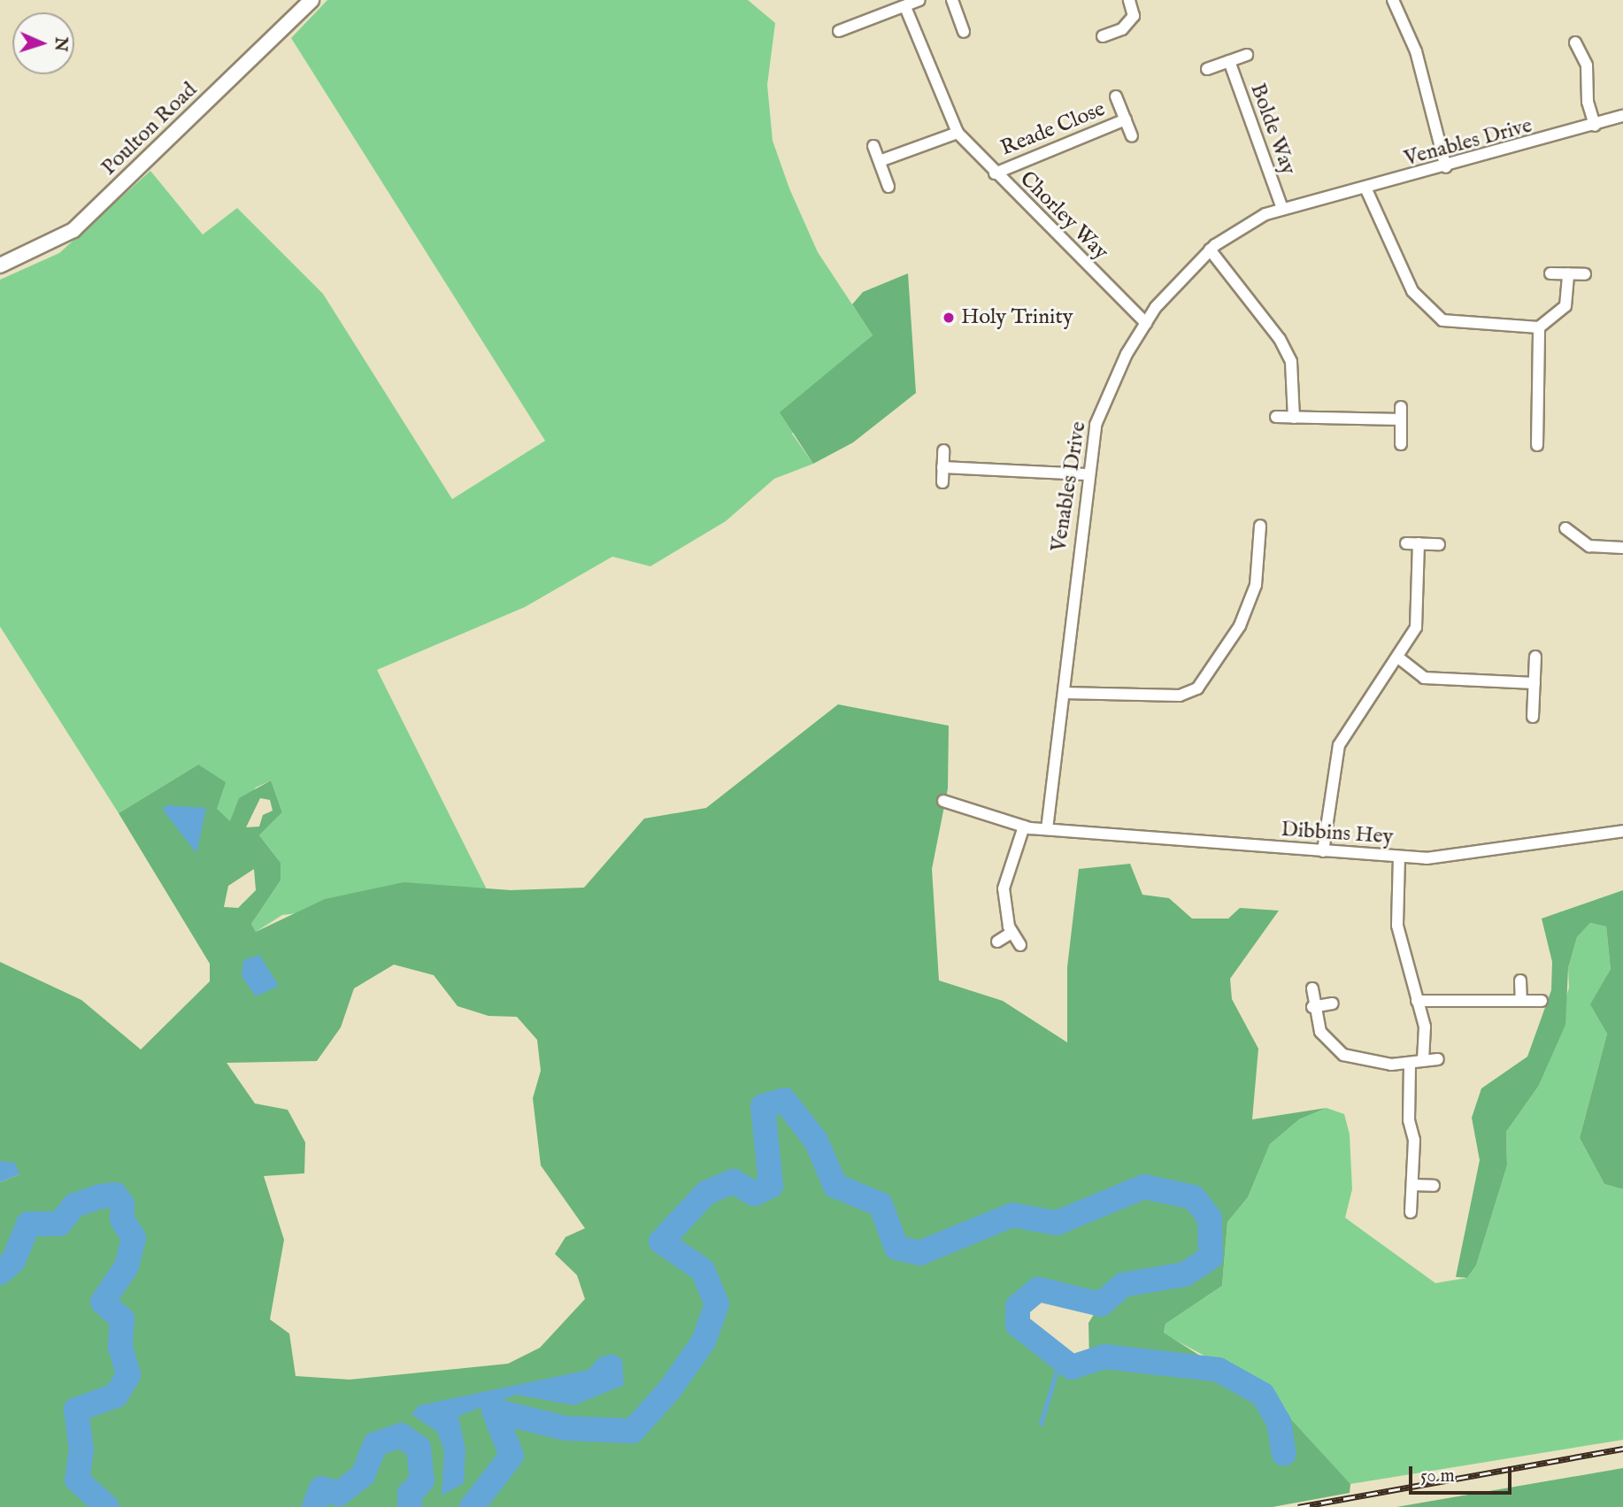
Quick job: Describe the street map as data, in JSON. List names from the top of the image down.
{
  "streets": {
    "street": [
      "Poulton Road",
      "Reade Close",
      "Bolde Way",
      "Venables Drive",
      "Chorley Way",
      "Dibbins Hey"
    ]
  },
  "crossings": [
    ["Reade Close", "Chorley Way"],
    ["Bolde Way", "Venables Drive"],
    ["Venables Drive", "Chorley Way"],
    ["Venables Drive", "Dibbins Hey"]
  ],
  "places": ["Holy Trinity"],
  "scale_bar": "50 m",
  "north": "right"
}
